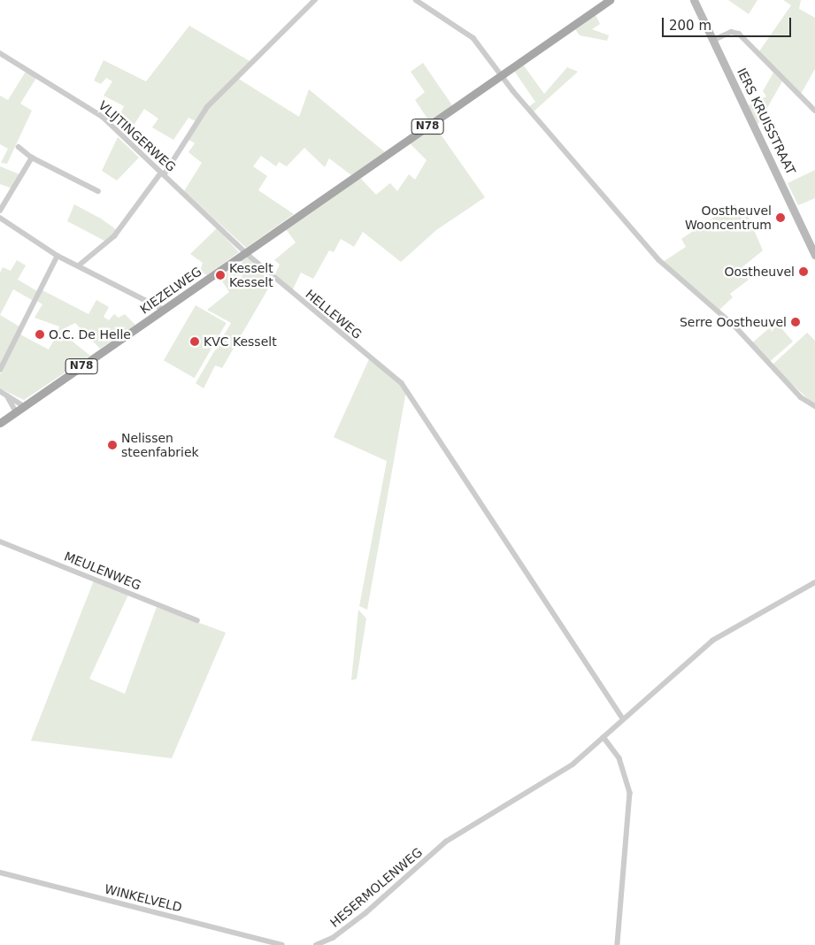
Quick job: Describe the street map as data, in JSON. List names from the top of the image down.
{
  "streets": {
    "main road": ["N78", "KIEZELWEG"],
    "street": [
      "IERS KRUISSTRAAT",
      "VLIJTINGERWEG",
      "HELLEWEG",
      "MEULENWEG",
      "HESERMOLENWEG",
      "WINKELVELD"
    ]
  },
  "crossings": [
    ["N78", "VLIJTINGERWEG"],
    ["N78", "KIEZELWEG"],
    ["N78", "HELLEWEG"],
    ["VLIJTINGERWEG", "KIEZELWEG"],
    ["VLIJTINGERWEG", "HELLEWEG"],
    ["KIEZELWEG", "HELLEWEG"],
    ["HELLEWEG", "HESERMOLENWEG"]
  ],
  "places": [
    "Oostheuvel Wooncentrum",
    "Oostheuvel",
    "Kesselt Kesselt",
    "Serre Oostheuvel",
    "O.C. De Helle",
    "KVC Kesselt",
    "Nelissen steenfabriek"
  ],
  "scale_bar": "200 m"
}
